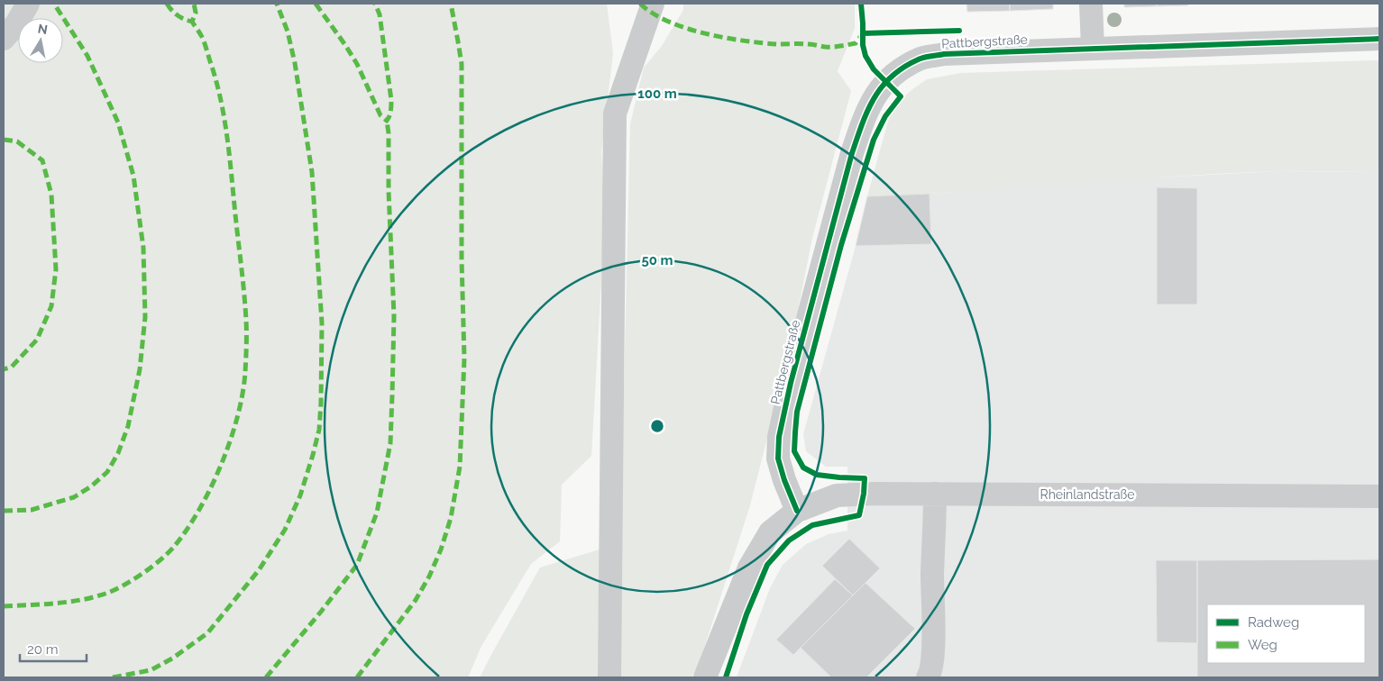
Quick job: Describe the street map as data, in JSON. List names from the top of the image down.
{
  "streets": {
    "street": ["Pattbergstraße", "Rheinlandstraße"]
  },
  "crossings": [
    ["Pattbergstraße", "Rheinlandstraße"]
  ],
  "legend": ["Radweg", "Weg"],
  "scale_bar": "20 m",
  "north": "top",
  "rings": ["100 m", "50 m"]
}
